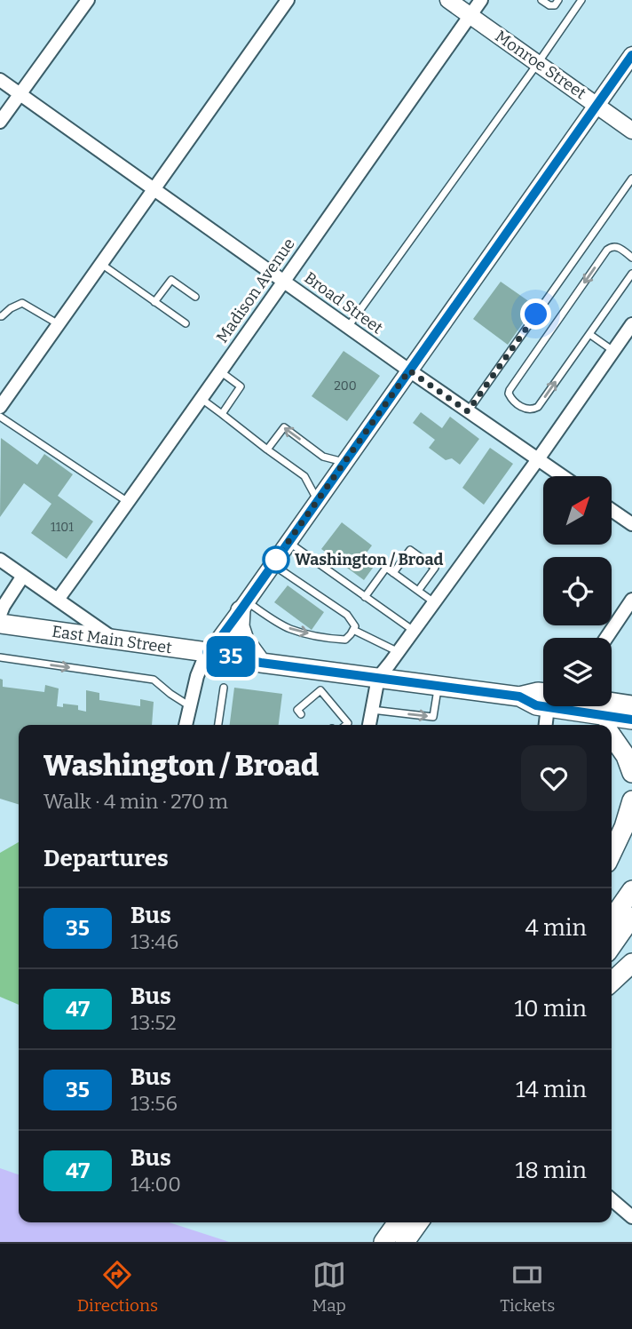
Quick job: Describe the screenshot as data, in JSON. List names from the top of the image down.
{
  "streets": {
    "main road": ["East Main Street"],
    "street": ["Monroe Street", "Madison Avenue", "Broad Street"]
  },
  "crossings": [
    ["Monroe Street", "Madison Avenue"],
    ["Madison Avenue", "Broad Street"]
  ],
  "places": ["Washington / Broad"],
  "lines": ["bus line 35"],
  "house_numbers": ["200", "1101"],
  "north": "top right",
  "page": {
    "on_map": "35",
    "heading": [
      ["Washington / Broad", "Walk · 4 min · 270 m"],
      "Departures"
    ],
    "list": [
      {
        "mark": "35",
        "name": "Bus",
        "note": "13:46",
        "value": "4 min"
      },
      {
        "mark": "47",
        "name": "Bus",
        "note": "13:52",
        "value": "10 min"
      },
      {
        "mark": "35",
        "name": "Bus",
        "note": "13:56",
        "value": "14 min"
      },
      {
        "mark": "47",
        "name": "Bus",
        "note": "14:00",
        "value": "18 min"
      }
    ],
    "tabs": ["Directions", "Map", "Tickets"]
  }
}
